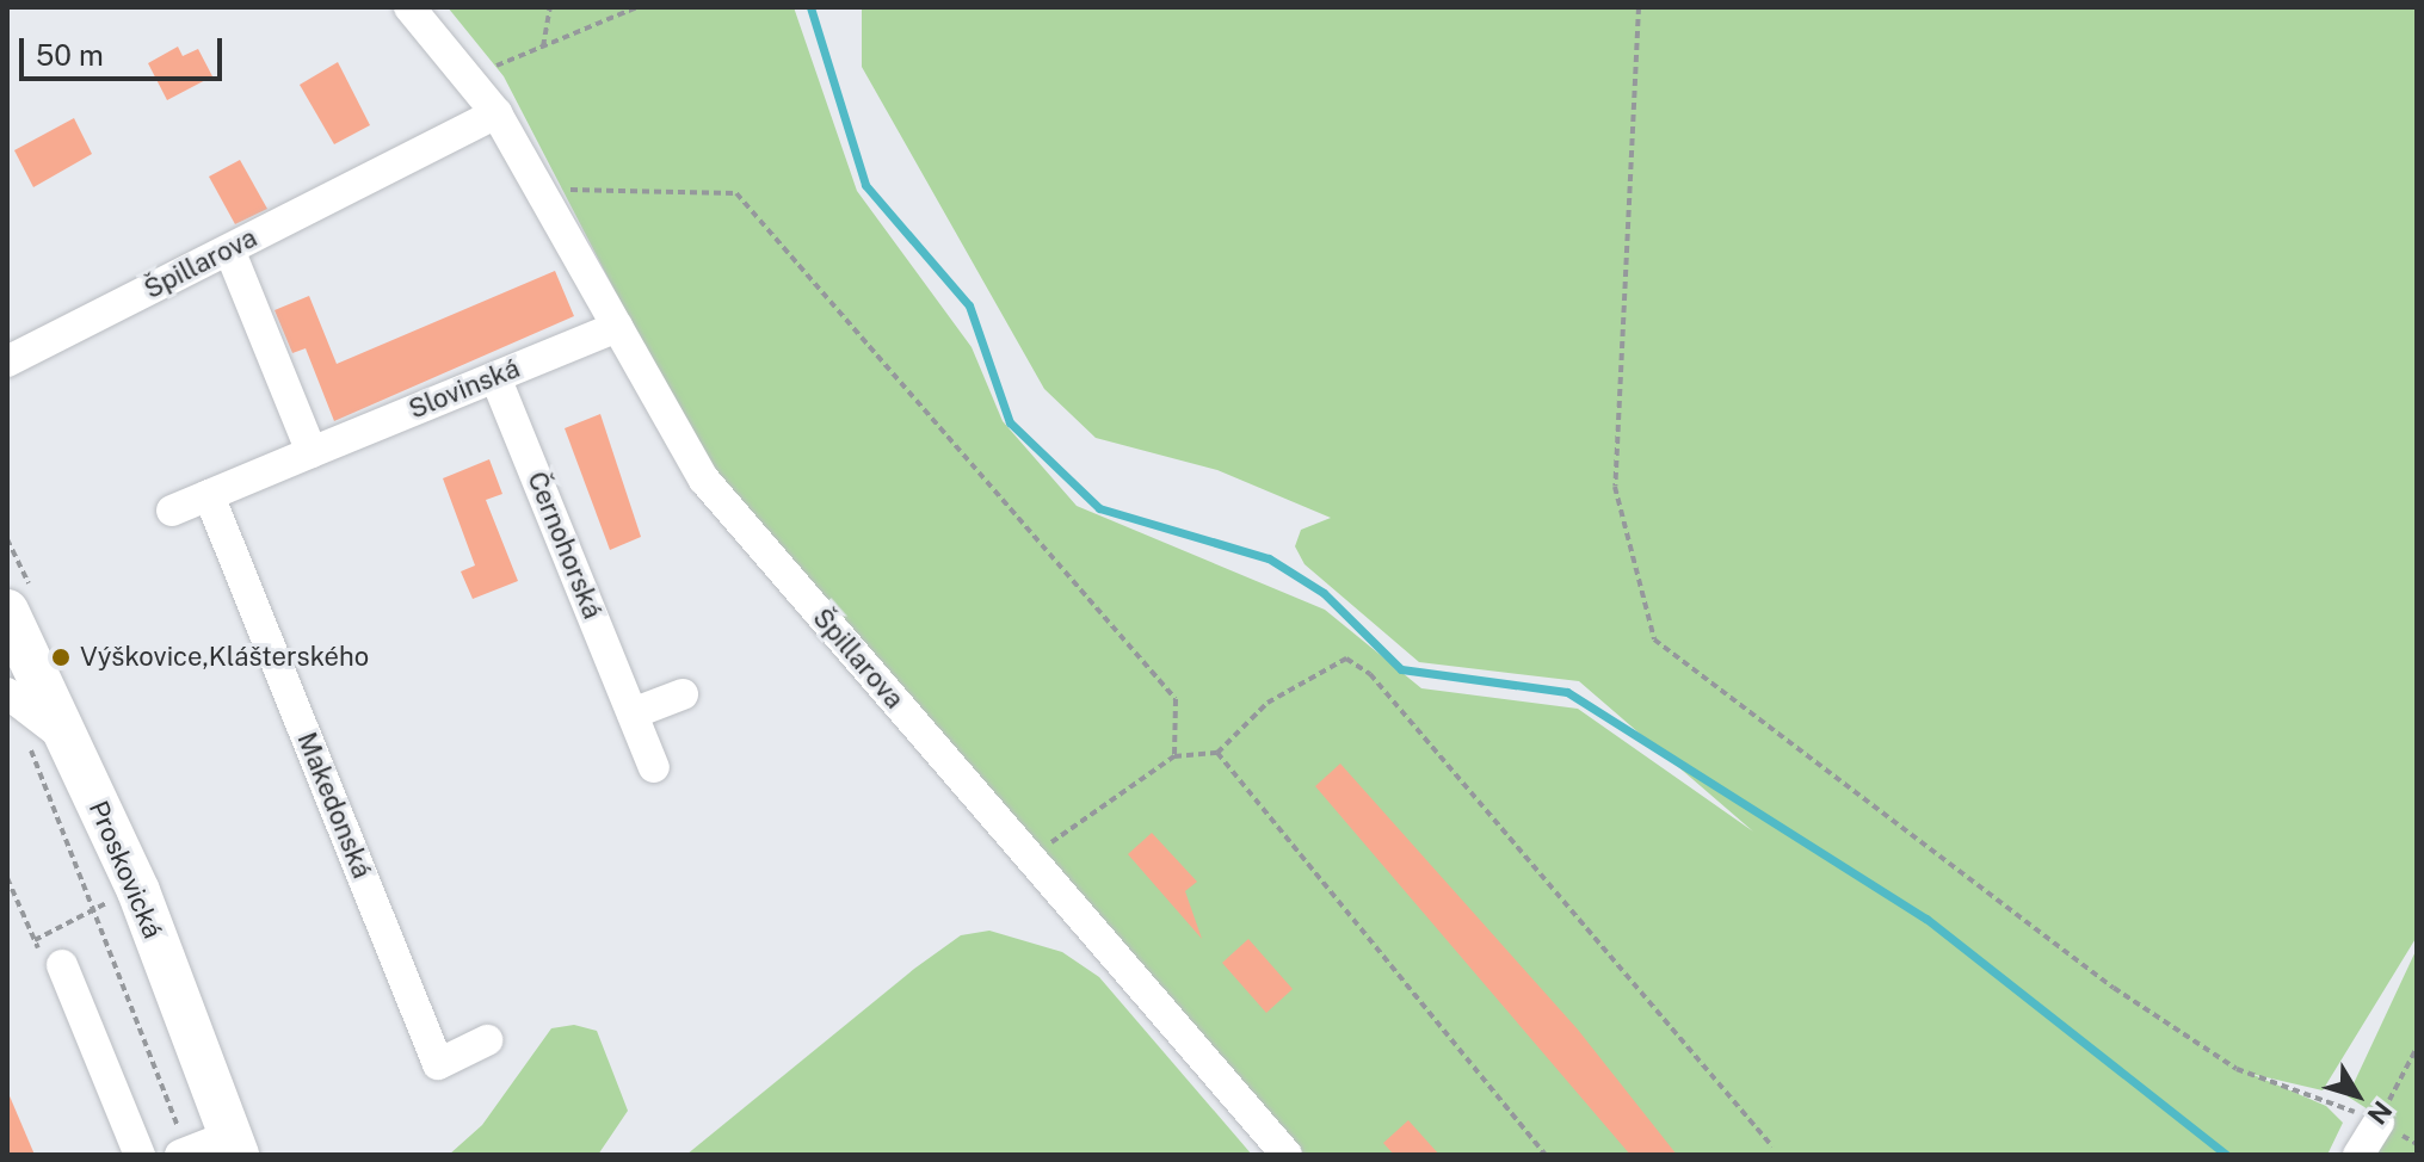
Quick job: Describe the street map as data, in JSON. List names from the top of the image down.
{
  "streets": {
    "street": [
      "Špillarova",
      "Slovinská",
      "Černohorská",
      "Makedonská",
      "Proskovická"
    ]
  },
  "crossings": [
    ["Špillarova", "Slovinská"],
    ["Slovinská", "Černohorská"],
    ["Slovinská", "Makedonská"]
  ],
  "places": ["Výškovice,Klášterského"],
  "scale_bar": "50 m",
  "north": "bottom right"
}
